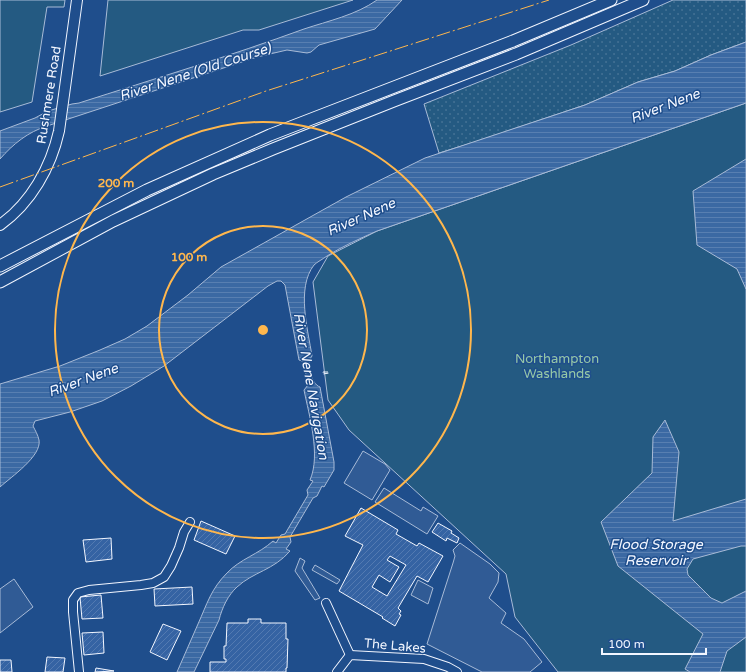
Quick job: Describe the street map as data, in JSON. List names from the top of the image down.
{
  "streets": {
    "main road": ["Rushmere Road"],
    "street": ["The Lakes"]
  },
  "water": [
    "River Nene (Old Course)",
    "River Nene",
    "River Nene Navigation",
    "Flood Storage Reservoir"
  ],
  "parks": ["Northampton Washlands"],
  "scale_bar": "100 m",
  "rings": ["200 m", "100 m"]
}
